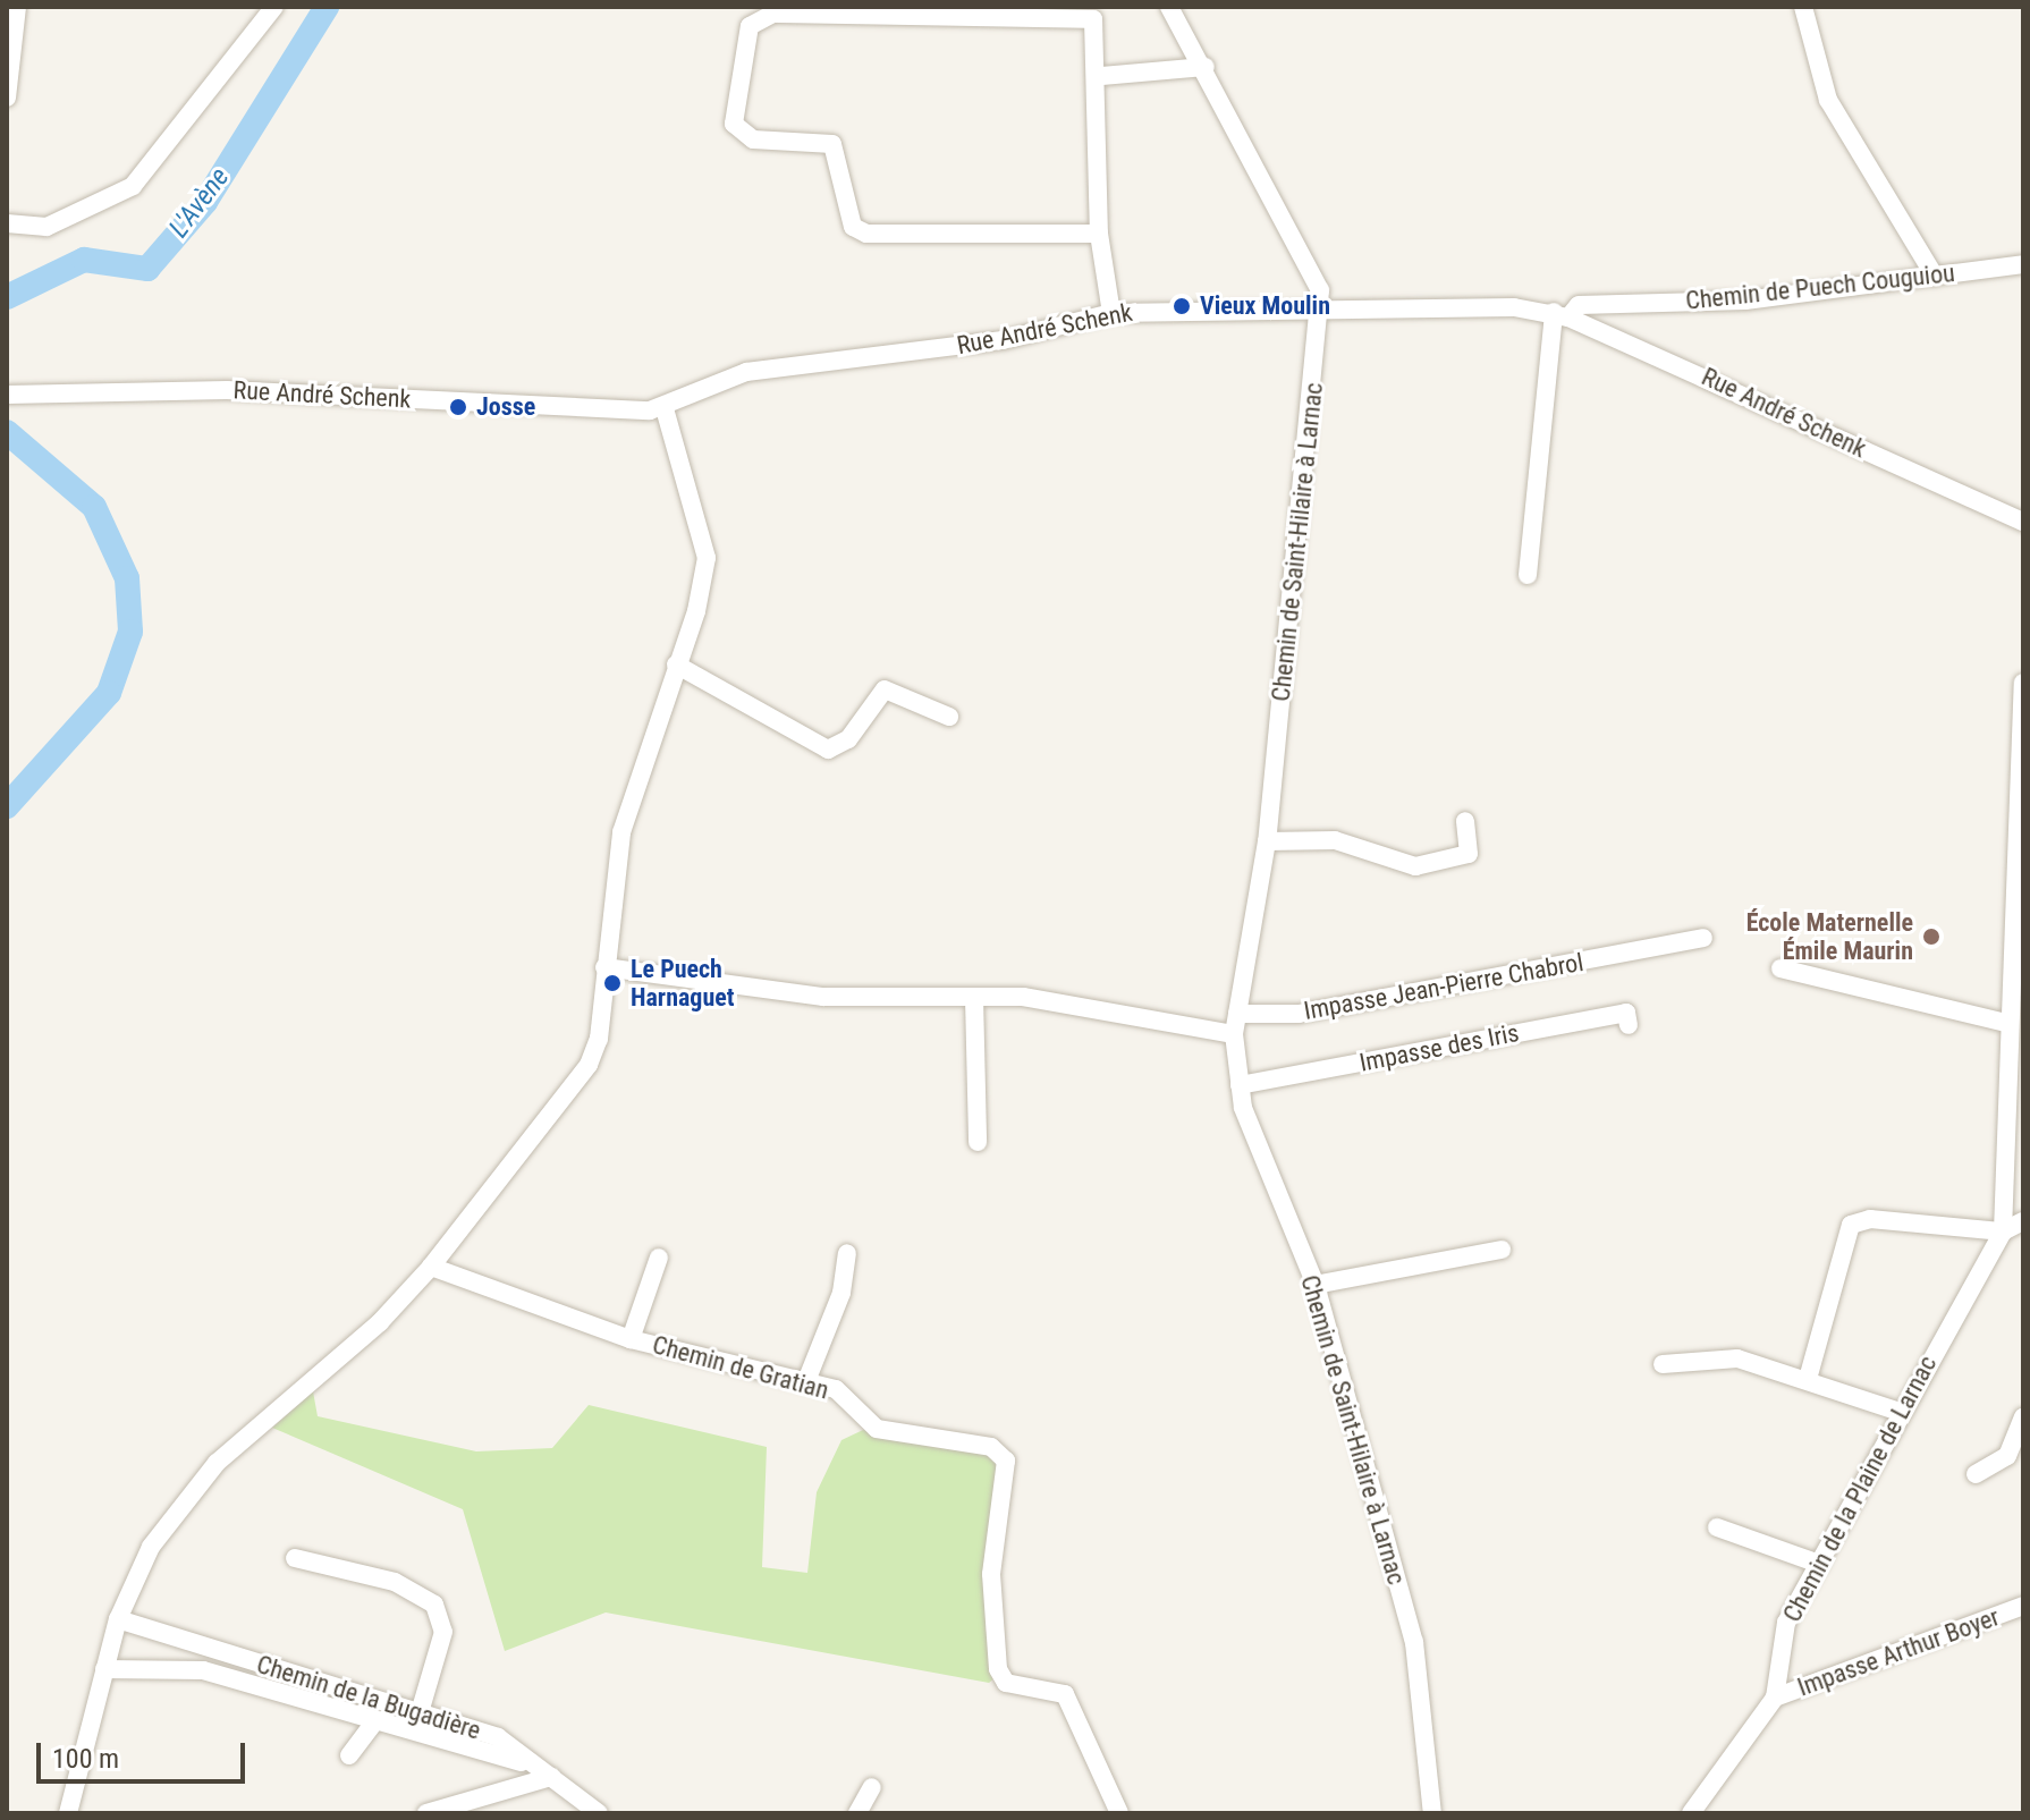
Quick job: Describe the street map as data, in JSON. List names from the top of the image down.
{
  "streets": {
    "street": [
      "Chemin de Puech Couguiou",
      "Rue André Schenk",
      "Chemin de Saint-Hilaire à Larnac",
      "Impasse Jean-Pierre Chabrol",
      "Impasse des Iris",
      "Chemin de Gratian",
      "Chemin de la Plaine de Larnac",
      "Impasse Arthur Boyer",
      "Chemin de la Bugadière"
    ]
  },
  "crossings": [
    ["Chemin de Puech Couguiou", "Rue André Schenk"],
    ["Rue André Schenk", "Chemin de Saint-Hilaire à Larnac"],
    ["Chemin de Saint-Hilaire à Larnac", "Impasse Jean-Pierre Chabrol"],
    ["Chemin de Saint-Hilaire à Larnac", "Impasse des Iris"],
    ["Chemin de la Plaine de Larnac", "Impasse Arthur Boyer"]
  ],
  "water": ["L'Avène"],
  "places": [
    "Vieux Moulin",
    "Josse",
    "École Maternelle Émile Maurin",
    "Le Puech Harnaguet"
  ],
  "scale_bar": "100 m"
}
